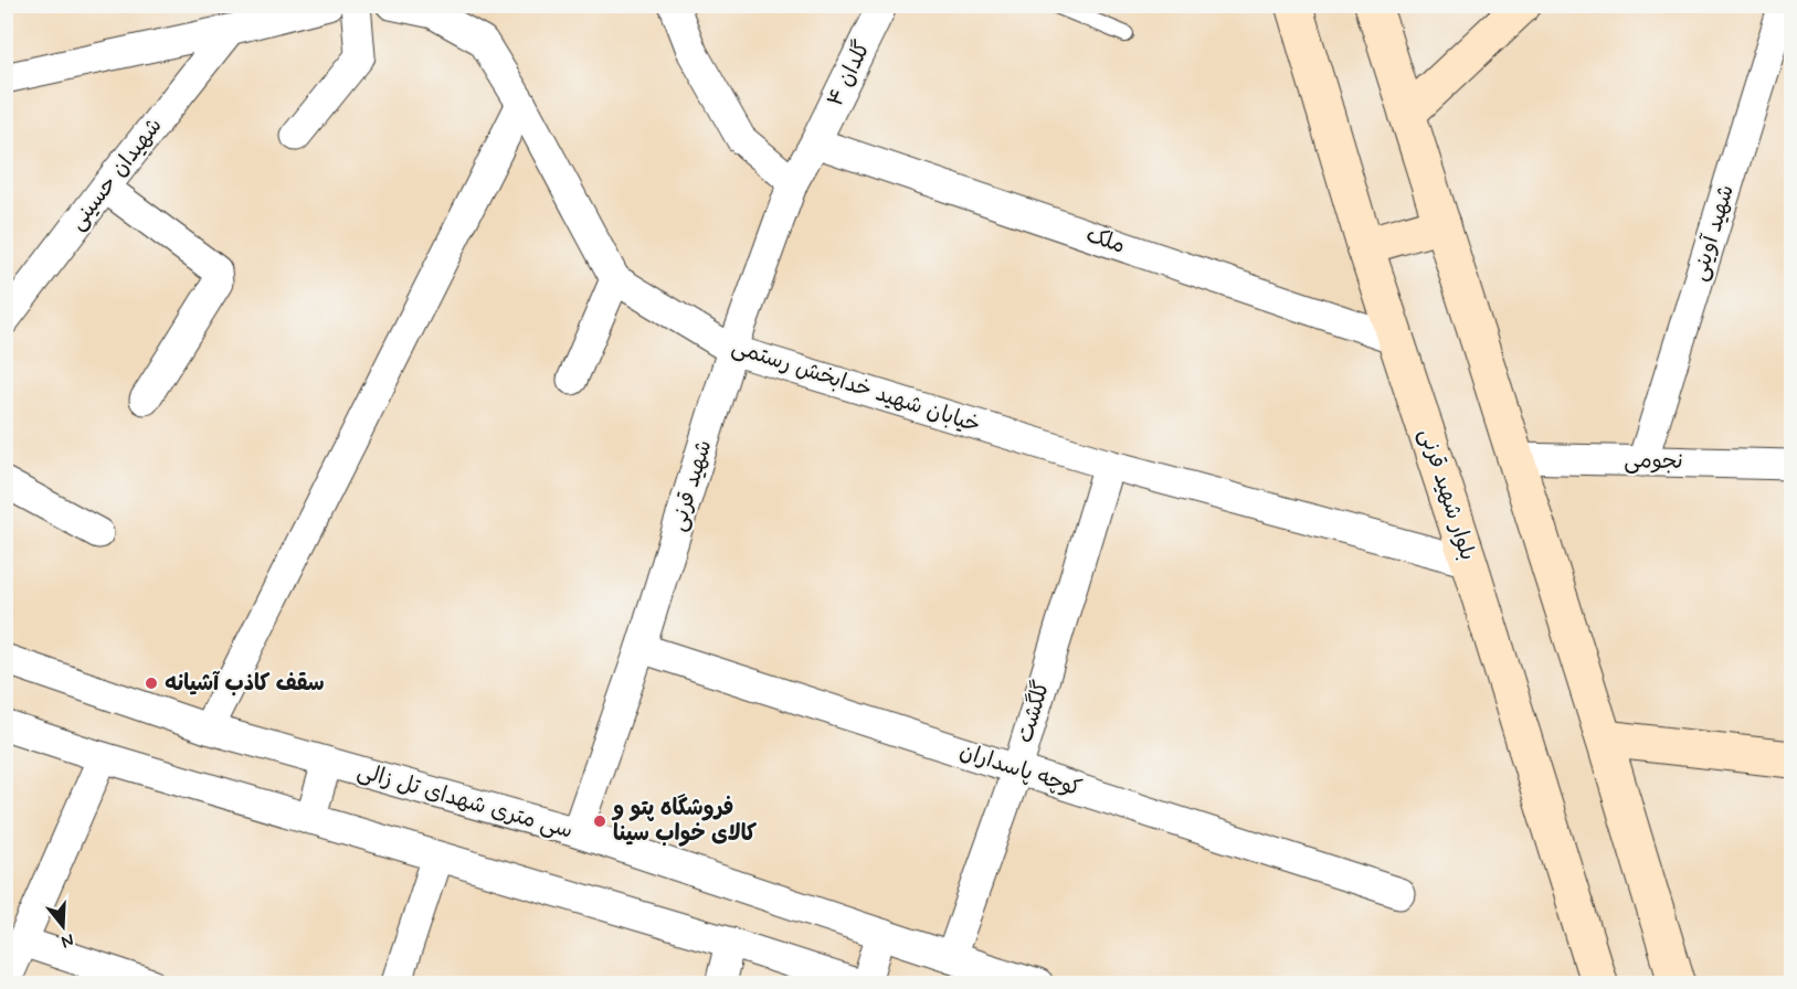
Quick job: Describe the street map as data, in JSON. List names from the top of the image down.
{
  "streets": {
    "main road": ["بلوار شهید قرنی"],
    "street": [
      "گلدان ۴",
      "شهیدان حسینی",
      "شهید آوینی",
      "ملک",
      "خیابان شهید خدابخش رستمی",
      "نجومی",
      "شهید قرنی",
      "گلگشت",
      "کوچه پاسداران",
      "سی متری شهدای تل زالی"
    ]
  },
  "crossings": [
    ["گلدان ۴", "ملک"],
    ["گلدان ۴", "شهید قرنی"],
    ["شهید آوینی", "نجومی"],
    ["ملک", "شهید قرنی"],
    ["ملک", "بلوار شهید قرنی"],
    ["خیابان شهید خدابخش رستمی", "شهید قرنی"],
    ["خیابان شهید خدابخش رستمی", "بلوار شهید قرنی"],
    ["خیابان شهید خدابخش رستمی", "گلگشت"],
    ["شهید قرنی", "کوچه پاسداران"],
    ["شهید قرنی", "سی متری شهدای تل زالی"],
    ["گلگشت", "کوچه پاسداران"],
    ["گلگشت", "سی متری شهدای تل زالی"]
  ],
  "places": ["سقف کاذب آشیانه", "فروشگاه پتو و کالای خواب سینا"],
  "north": "bottom"
}
